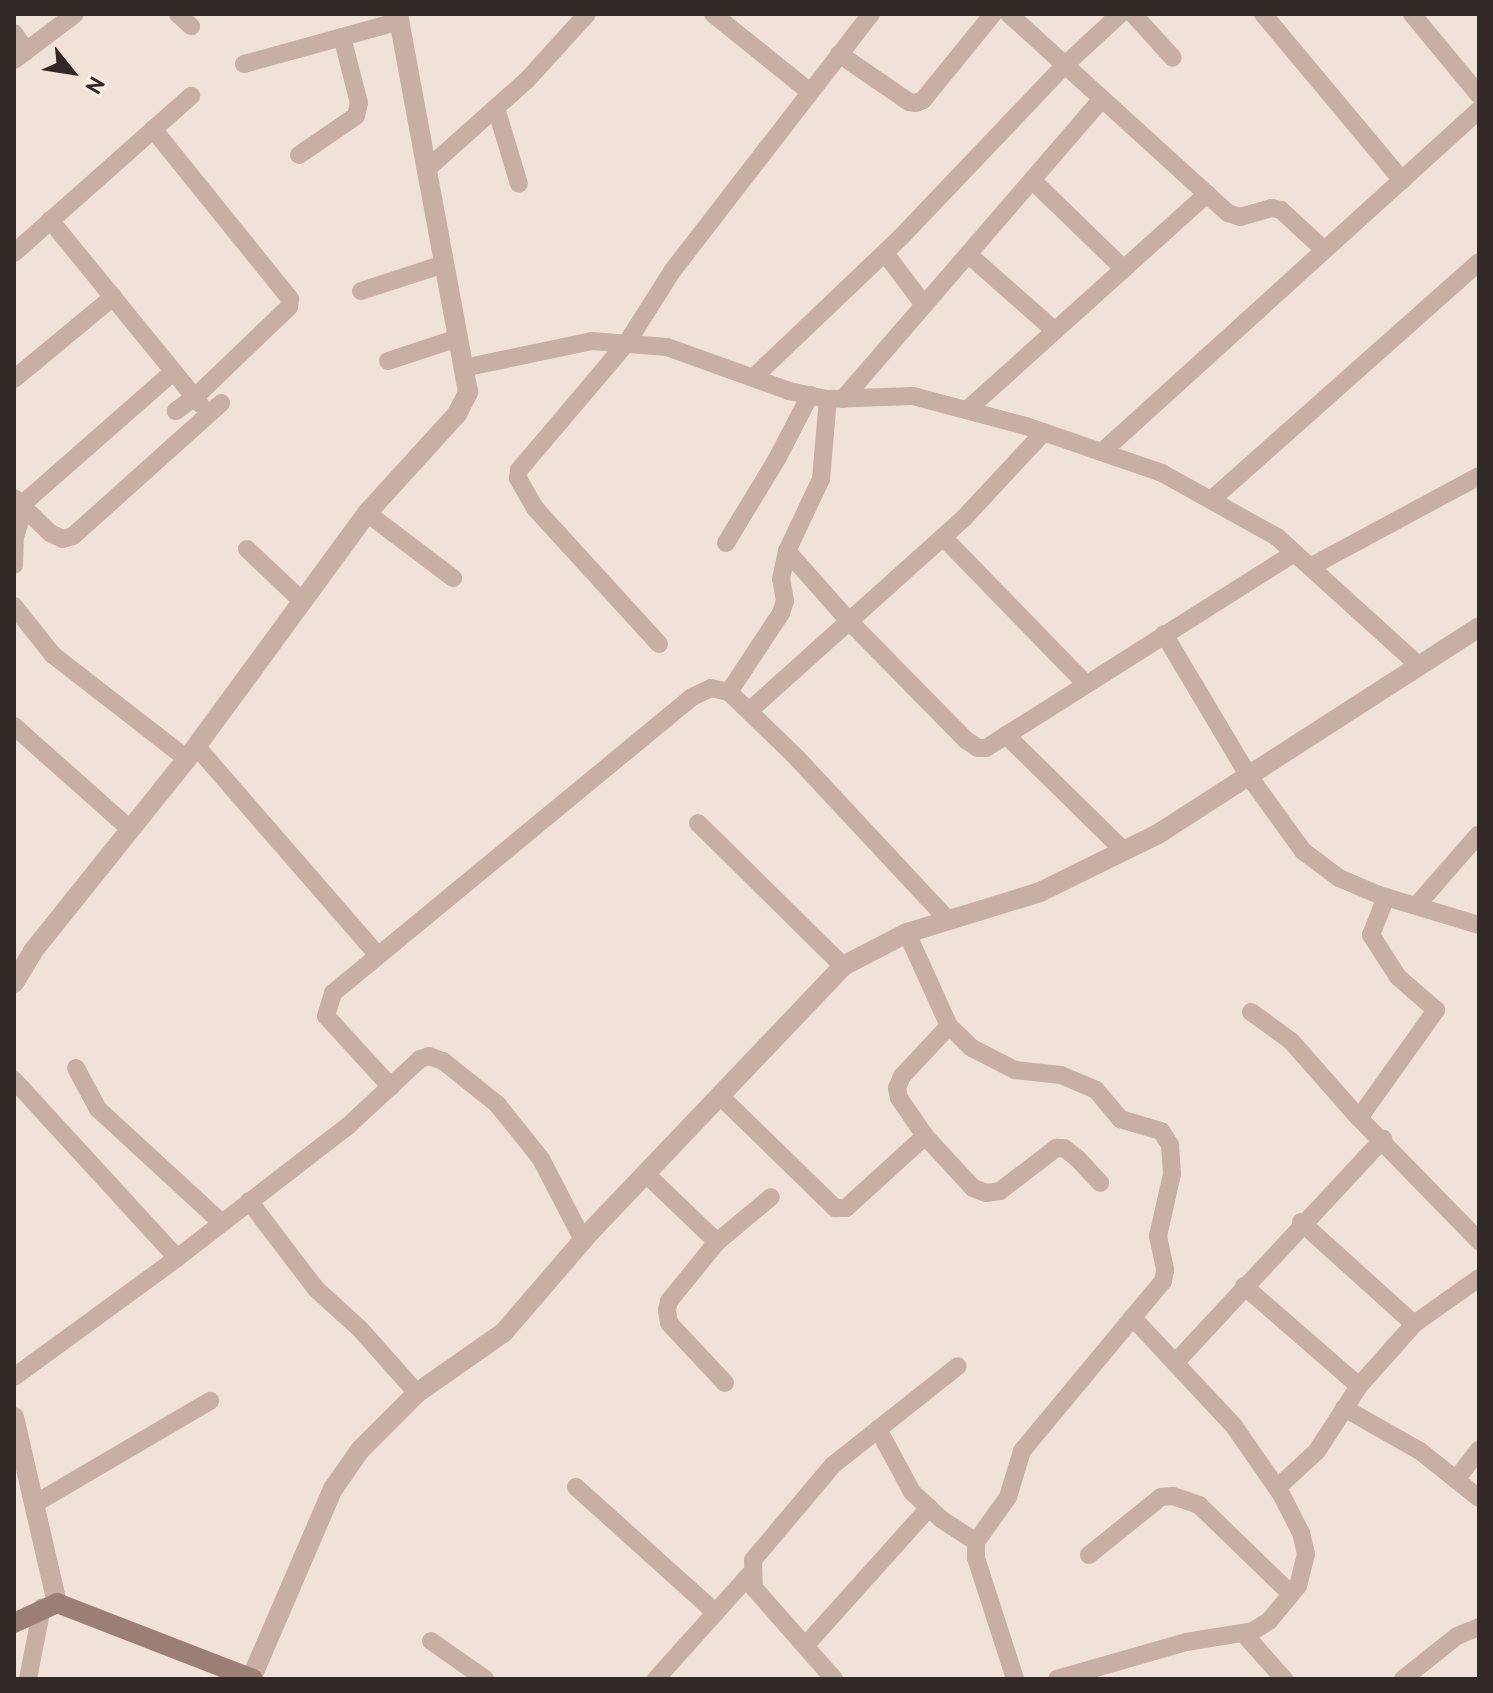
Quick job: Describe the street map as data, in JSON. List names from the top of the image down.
{
  "north": "bottom right"
}
